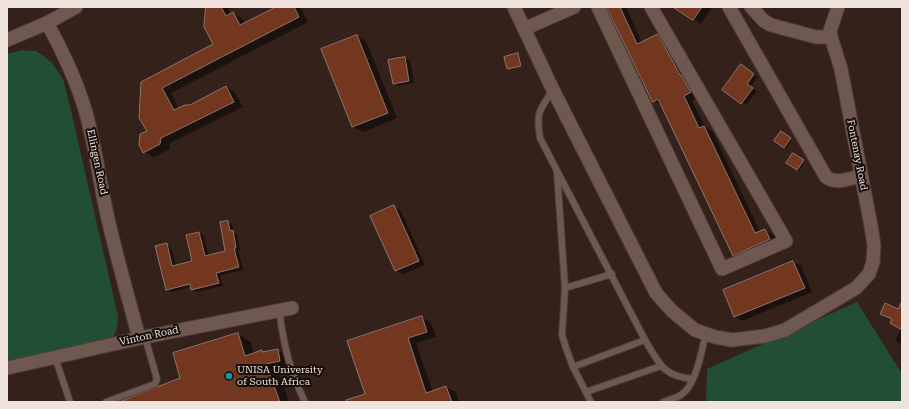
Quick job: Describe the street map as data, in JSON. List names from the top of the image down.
{
  "streets": {
    "street": ["Fontenay Road", "Ellingen Road", "Vinton Road"]
  },
  "crossings": [
    ["Ellingen Road", "Vinton Road"]
  ],
  "places": ["UNISA University of South Africa"]
}
